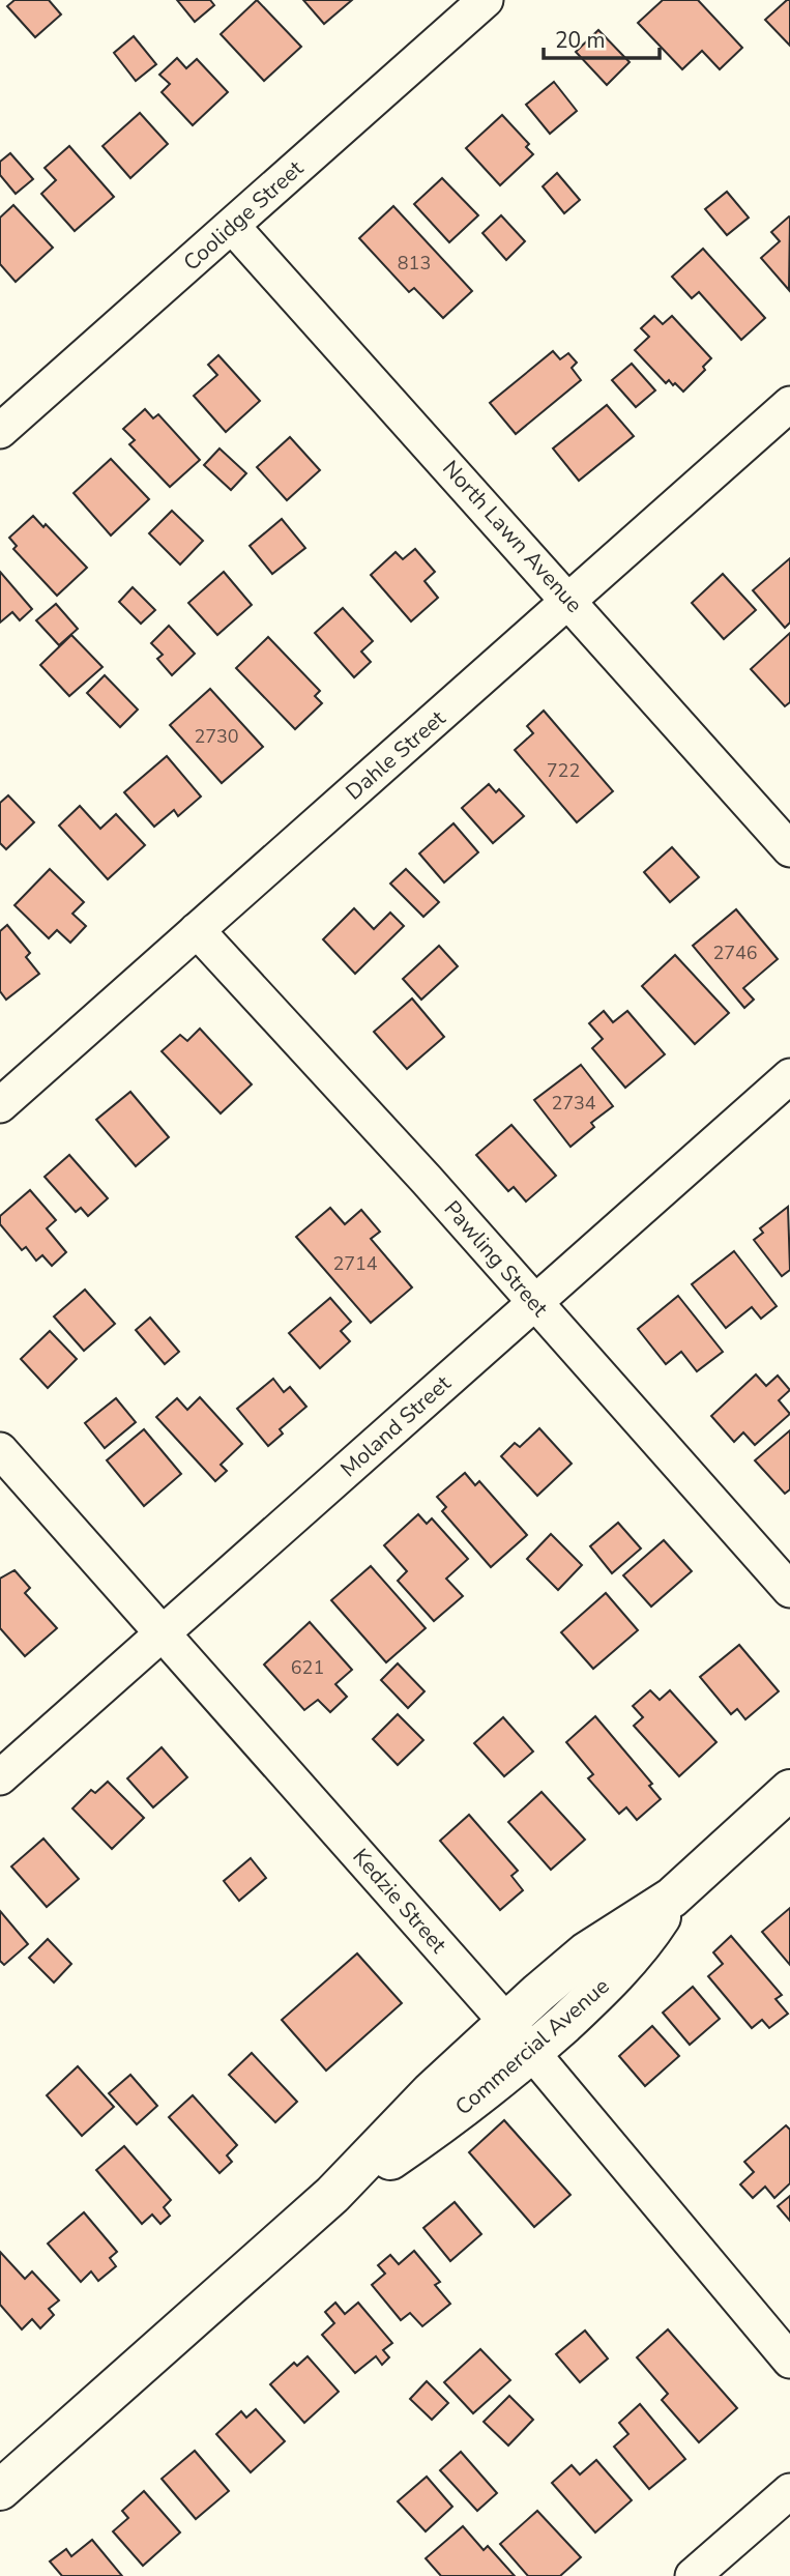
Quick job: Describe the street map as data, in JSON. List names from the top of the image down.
{
  "streets": {
    "street": [
      "Coolidge Street",
      "North Lawn Avenue",
      "Dahle Street",
      "Pawling Street",
      "Moland Street",
      "Kedzie Street",
      "Commercial Avenue"
    ]
  },
  "crossings": [
    ["Coolidge Street", "North Lawn Avenue"],
    ["North Lawn Avenue", "Dahle Street"],
    ["Dahle Street", "Pawling Street"],
    ["Pawling Street", "Moland Street"],
    ["Moland Street", "Kedzie Street"],
    ["Kedzie Street", "Commercial Avenue"]
  ],
  "house_numbers": [
    "813",
    "2730",
    "722",
    "2746",
    "2734",
    "2714",
    "621"
  ],
  "scale_bar": "20 m"
}
